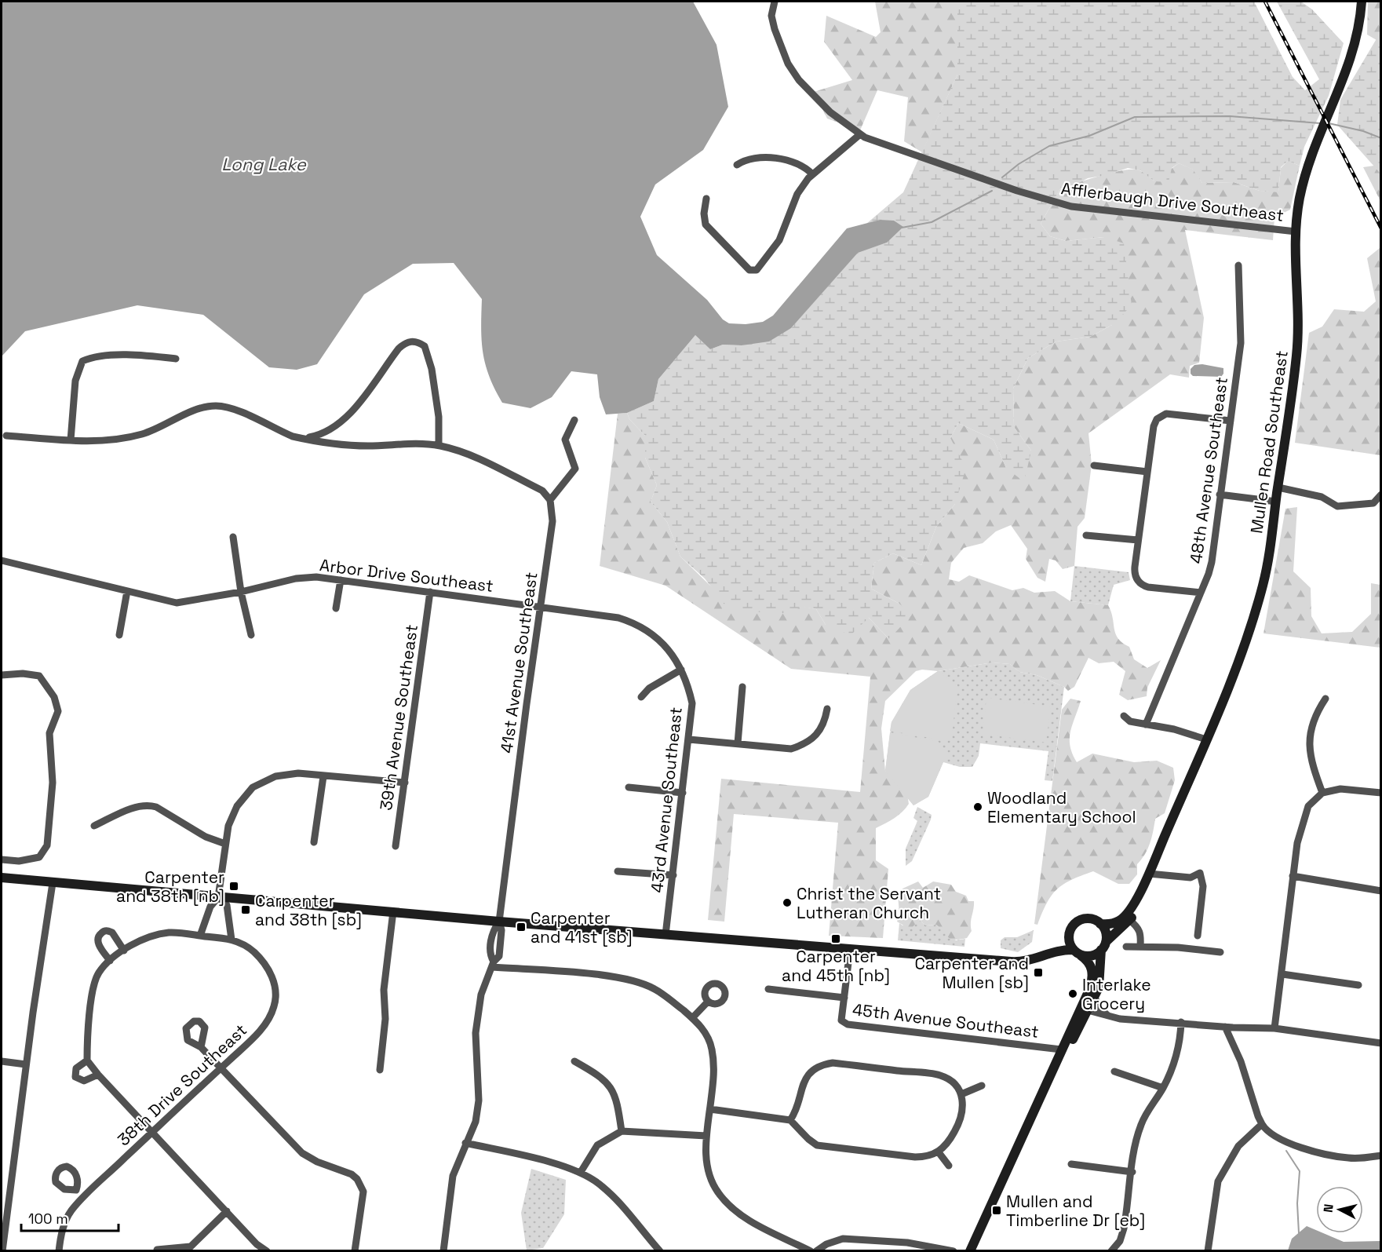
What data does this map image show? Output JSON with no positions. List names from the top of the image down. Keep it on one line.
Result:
{"streets":{"street":["Afflerbaugh Drive Southeast","Mullen Road Southeast","48th Avenue Southeast","Arbor Drive Southeast","41st Avenue Southeast","39th Avenue Southeast","43rd Avenue Southeast","45th Avenue Southeast","38th Drive Southeast"]},"crossings":[["Afflerbaugh Drive Southeast","Mullen Road Southeast"],["Arbor Drive Southeast","41st Avenue Southeast"],["Arbor Drive Southeast","39th Avenue Southeast"],["Arbor Drive Southeast","43rd Avenue Southeast"]],"water":["Long Lake"],"places":{"other":["Woodland Elementary School","Christ the Servant Lutheran Church","Interlake Grocery"],"transit":["Carpenter and 38th [nb]","Carpenter and 38th [sb]","Carpenter and 41st [sb]","Carpenter and 45th [nb]","Carpenter and Mullen [sb]","Mullen and Timberline Dr [eb]"]},"scale_bar":"100 m","north":"left"}
